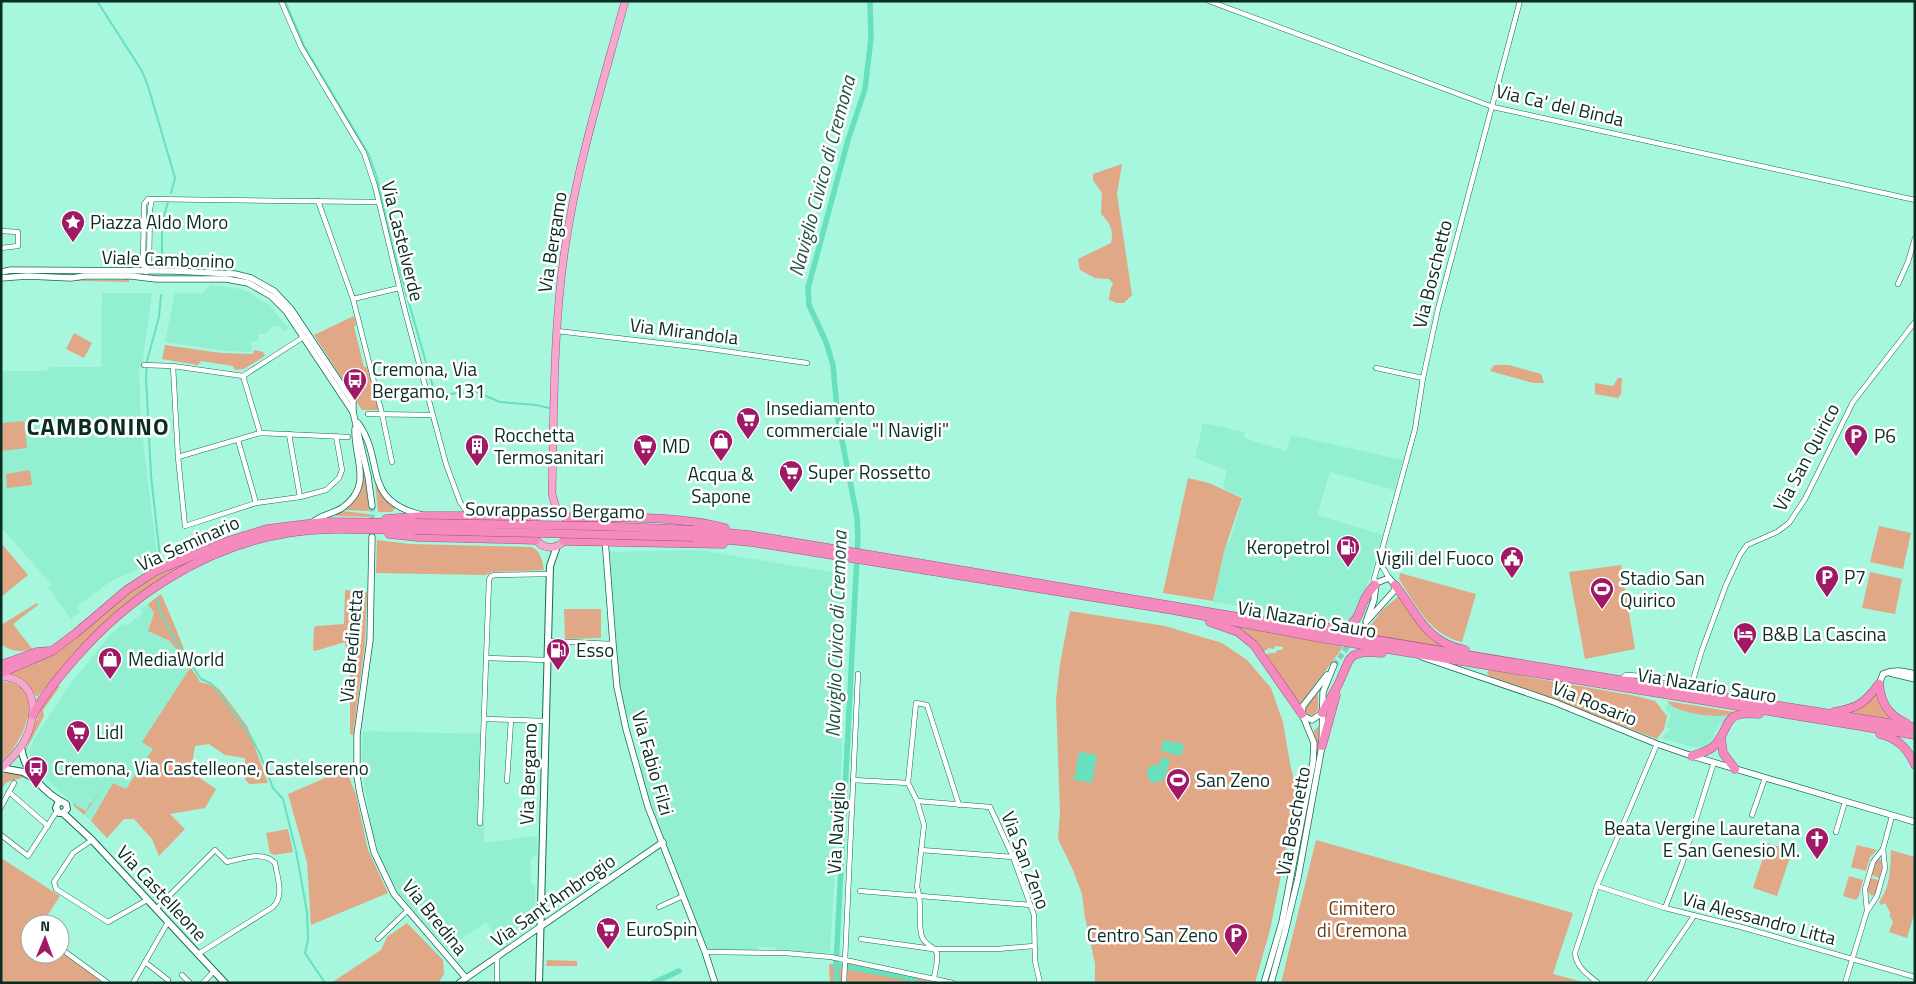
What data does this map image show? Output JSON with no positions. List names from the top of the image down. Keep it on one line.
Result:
{"streets":{"highway":["Sovrappasso Bergamo","Via Seminario","Via Nazario Sauro"],"main road":["Via Bergamo","Via Castelleone"],"street":["Via Ca' del Binda","Via Castelverde","Viale Cambonino","Via Boschetto","Via Mirandola","Via San Quirico","Via Bredinetta","Via Rosario","Via Fabio Filzi","Via Naviglio","Via San Zeno","Via Sant'Ambrogio","Via Bredina","Via Alessandro Litta"]},"crossings":[["Via Ca' del Binda","Via Boschetto"],["Via Bergamo","Via Mirandola"],["Via Bergamo","Via Sant'Ambrogio"],["Sovrappasso Bergamo","Via Seminario"],["Sovrappasso Bergamo","Via Nazario Sauro"],["Via Seminario","Via Castelleone"],["Via Nazario Sauro","Via Rosario"],["Via Bredinetta","Via Bredina"],["Via Fabio Filzi","Via Sant'Ambrogio"],["Via Sant'Ambrogio","Via Bredina"]],"districts":["CAMBONINO"],"water":["Naviglio Civico di Cremona"],"parks":["Cimitero di Cremona"],"places":{"place":["Piazza Aldo Moro"],"bus stop":["Cremona, Via Bergamo, 131","Cremona, Via Castelleone, Castelsereno"],"supermarket":["Insediamento commerciale \"I Navigli\"","MD","Super Rossetto","Lidl","EuroSpin"],"parking":["P6","P7","Centro San Zeno"],"shop":["Acqua & Sapone","MediaWorld"],"building":["Rocchetta Termosanitari"],"fuel station":["Keropetrol","Esso"],"public building":["Vigili del Fuoco"],"sports":["Stadio San Quirico","San Zeno"],"hotel":["B&B La Cascina"],"church":["Beata Vergine Lauretana E San Genesio M."]},"north":"top"}
